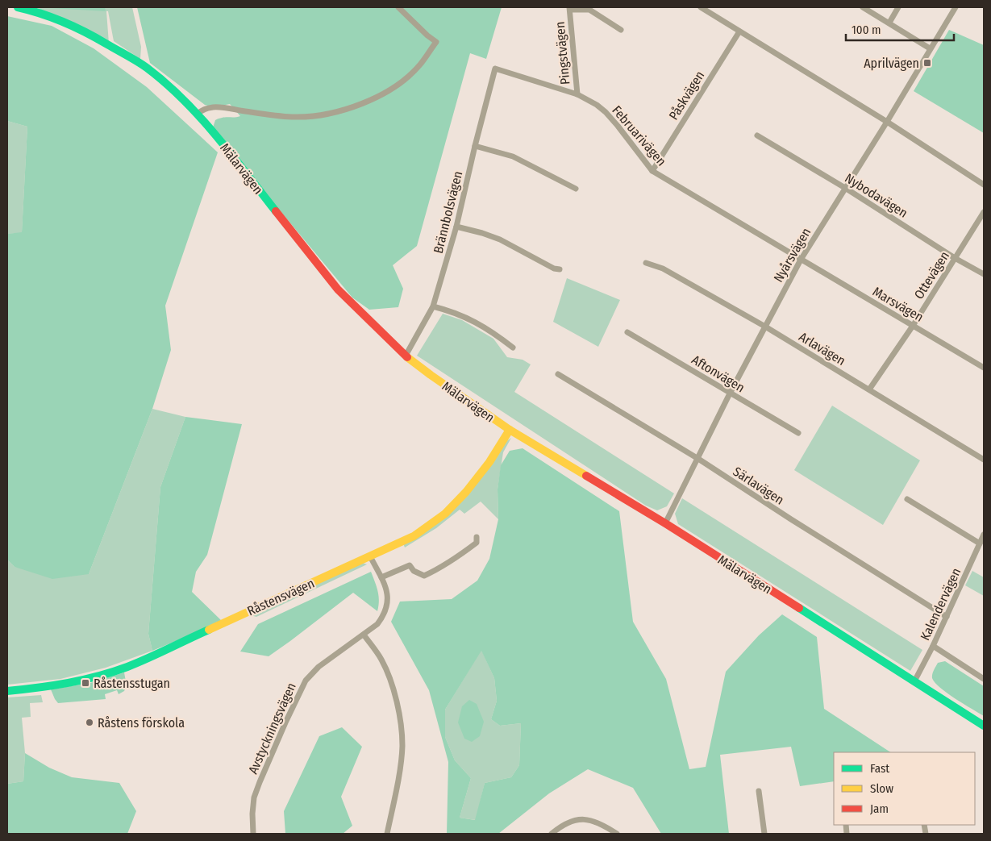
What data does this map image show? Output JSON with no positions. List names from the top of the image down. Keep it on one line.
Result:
{"streets":{"street":["Pingstvägen","Påskvägen","Februarivägen","Mälarvägen","Nybodavägen","Brännbolsvägen","Nyårsvägen","Ottevägen","Marsvägen","Arlavägen","Aftonvägen","Särlavägen","Råstensvägen","Kalendervägen","Avstyckningsvägen"]},"crossings":[["Pingstvägen","Februarivägen"],["Påskvägen","Februarivägen"],["Februarivägen","Brännbolsvägen"],["Februarivägen","Nyårsvägen"],["Februarivägen","Marsvägen"],["Mälarvägen","Brännbolsvägen"],["Mälarvägen","Nyårsvägen"],["Mälarvägen","Råstensvägen"],["Mälarvägen","Kalendervägen"],["Nybodavägen","Nyårsvägen"],["Nybodavägen","Ottevägen"],["Nyårsvägen","Marsvägen"],["Nyårsvägen","Arlavägen"],["Nyårsvägen","Aftonvägen"],["Nyårsvägen","Särlavägen"],["Ottevägen","Marsvägen"],["Ottevägen","Arlavägen"],["Särlavägen","Kalendervägen"],["Råstensvägen","Avstyckningsvägen"]],"places":{"transit":["Aprilvägen","Råstensstugan"],"other":["Råstens förskola"]},"legend":["Fast","Slow","Jam"],"scale_bar":"100 m"}
